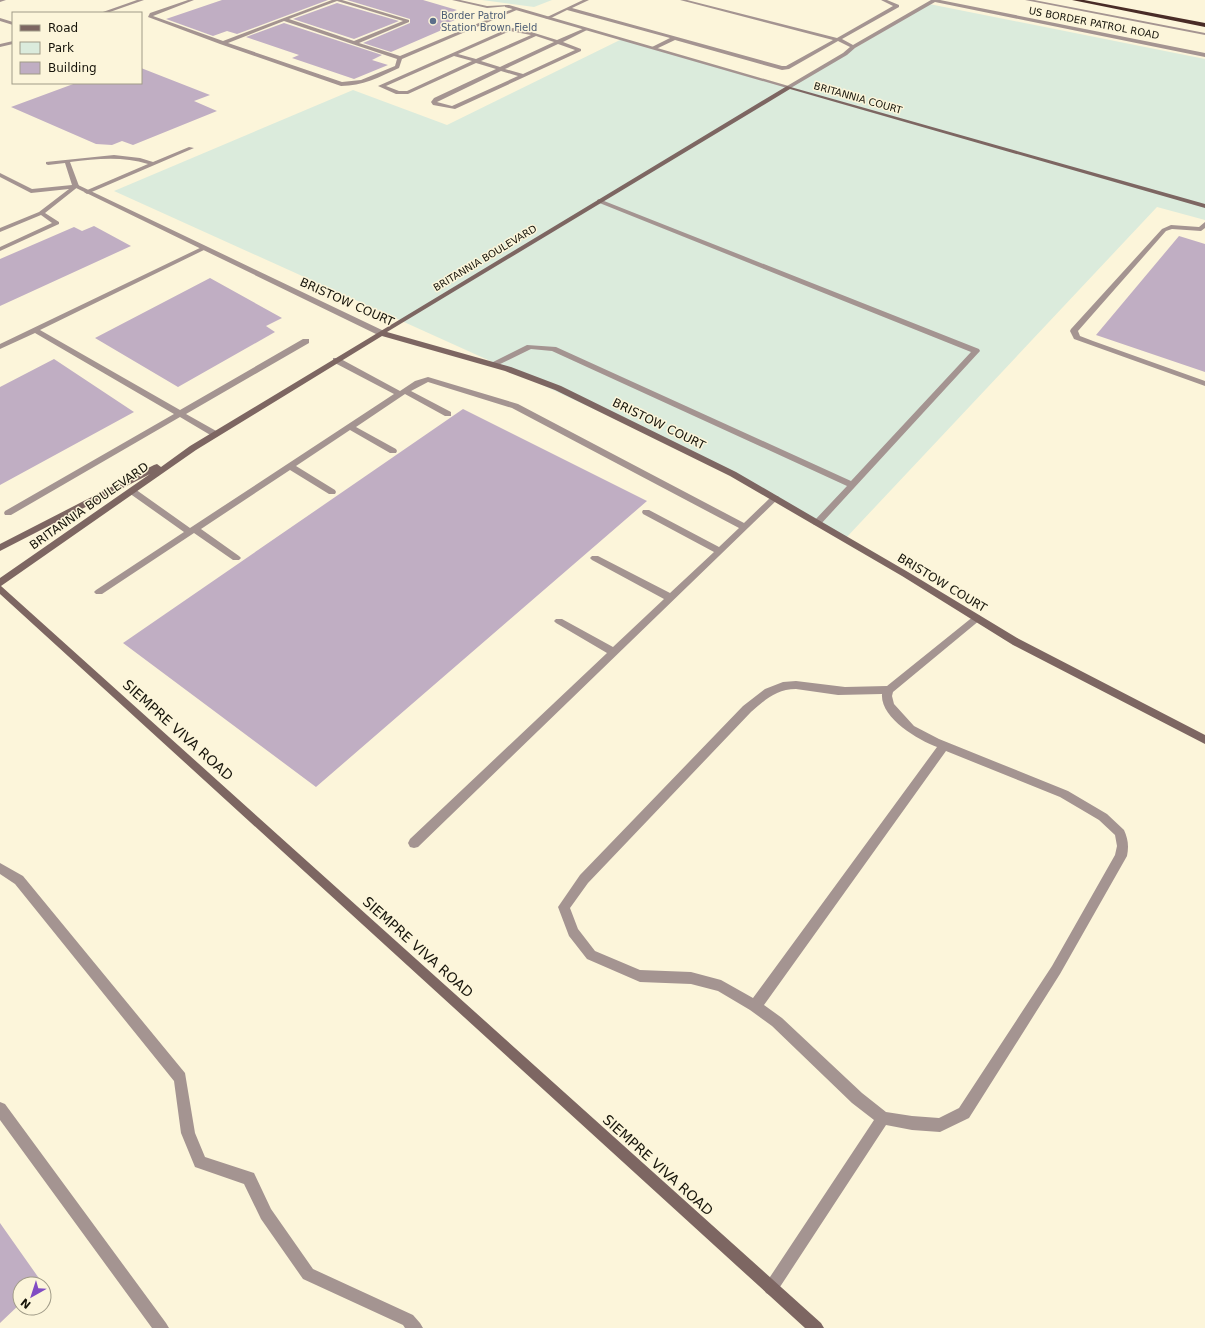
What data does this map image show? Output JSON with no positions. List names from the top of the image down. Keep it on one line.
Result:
{"streets":{"street":["US BORDER PATROL ROAD","BRITANNIA COURT","BRITANNIA BOULEVARD","BRISTOW COURT","SIEMPRE VIVA ROAD"]},"crossings":[["BRITANNIA COURT","BRITANNIA BOULEVARD"],["BRITANNIA BOULEVARD","BRISTOW COURT"]],"places":["Border Patrol Station Brown Field"],"legend":["Road","Park","Building"],"north":"bottom left"}
